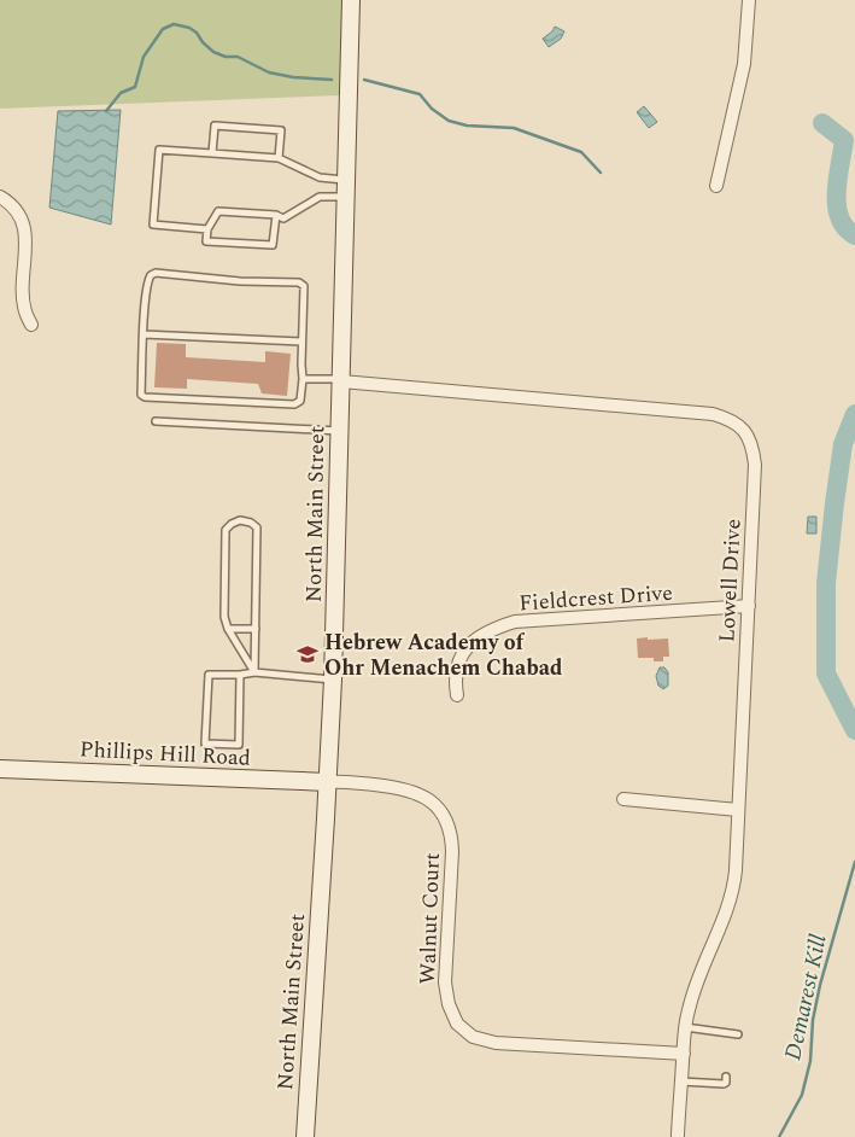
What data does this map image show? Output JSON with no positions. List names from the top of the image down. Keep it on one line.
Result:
{"streets":{"street":["North Main Street","Lowell Drive","Fieldcrest Drive","Phillips Hill Road","Walnut Court"]},"crossings":[["North Main Street","Lowell Drive"],["North Main Street","Phillips Hill Road"],["North Main Street","Walnut Court"],["Lowell Drive","Fieldcrest Drive"],["Lowell Drive","Walnut Court"],["Phillips Hill Road","Walnut Court"]],"water":["Demarest Kill"],"places":{"school or university":["Hebrew Academy of Ohr Menachem Chabad"]}}
